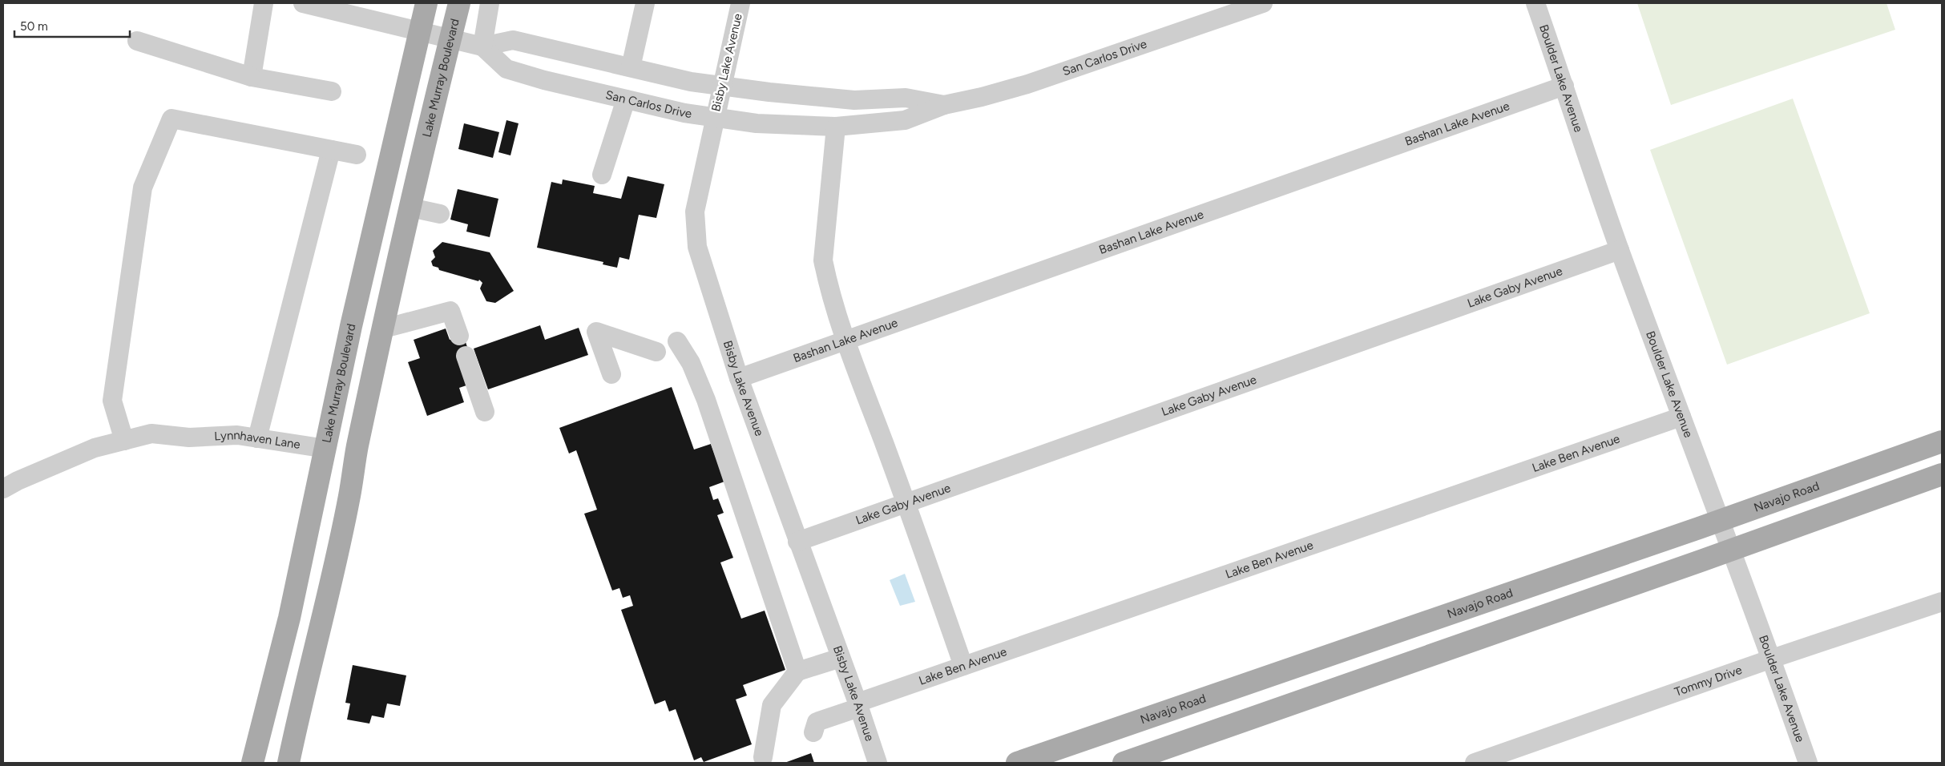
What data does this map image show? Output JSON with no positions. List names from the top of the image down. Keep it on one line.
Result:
{"streets":{"main road":["Lake Murray Boulevard","Navajo Road"],"street":["San Carlos Drive","Bisby Lake Avenue","Boulder Lake Avenue","Bashan Lake Avenue","Lake Gaby Avenue","Lynnhaven Lane","Lake Ben Avenue","Tommy Drive"]},"crossings":[["San Carlos Drive","Bisby Lake Avenue"],["San Carlos Drive","Lake Murray Boulevard"],["Bisby Lake Avenue","Bashan Lake Avenue"],["Bisby Lake Avenue","Lake Gaby Avenue"],["Bisby Lake Avenue","Lake Ben Avenue"],["Lake Murray Boulevard","Lynnhaven Lane"],["Boulder Lake Avenue","Bashan Lake Avenue"],["Boulder Lake Avenue","Lake Gaby Avenue"],["Boulder Lake Avenue","Lake Ben Avenue"],["Boulder Lake Avenue","Navajo Road"],["Boulder Lake Avenue","Tommy Drive"]],"scale_bar":"50 m"}
